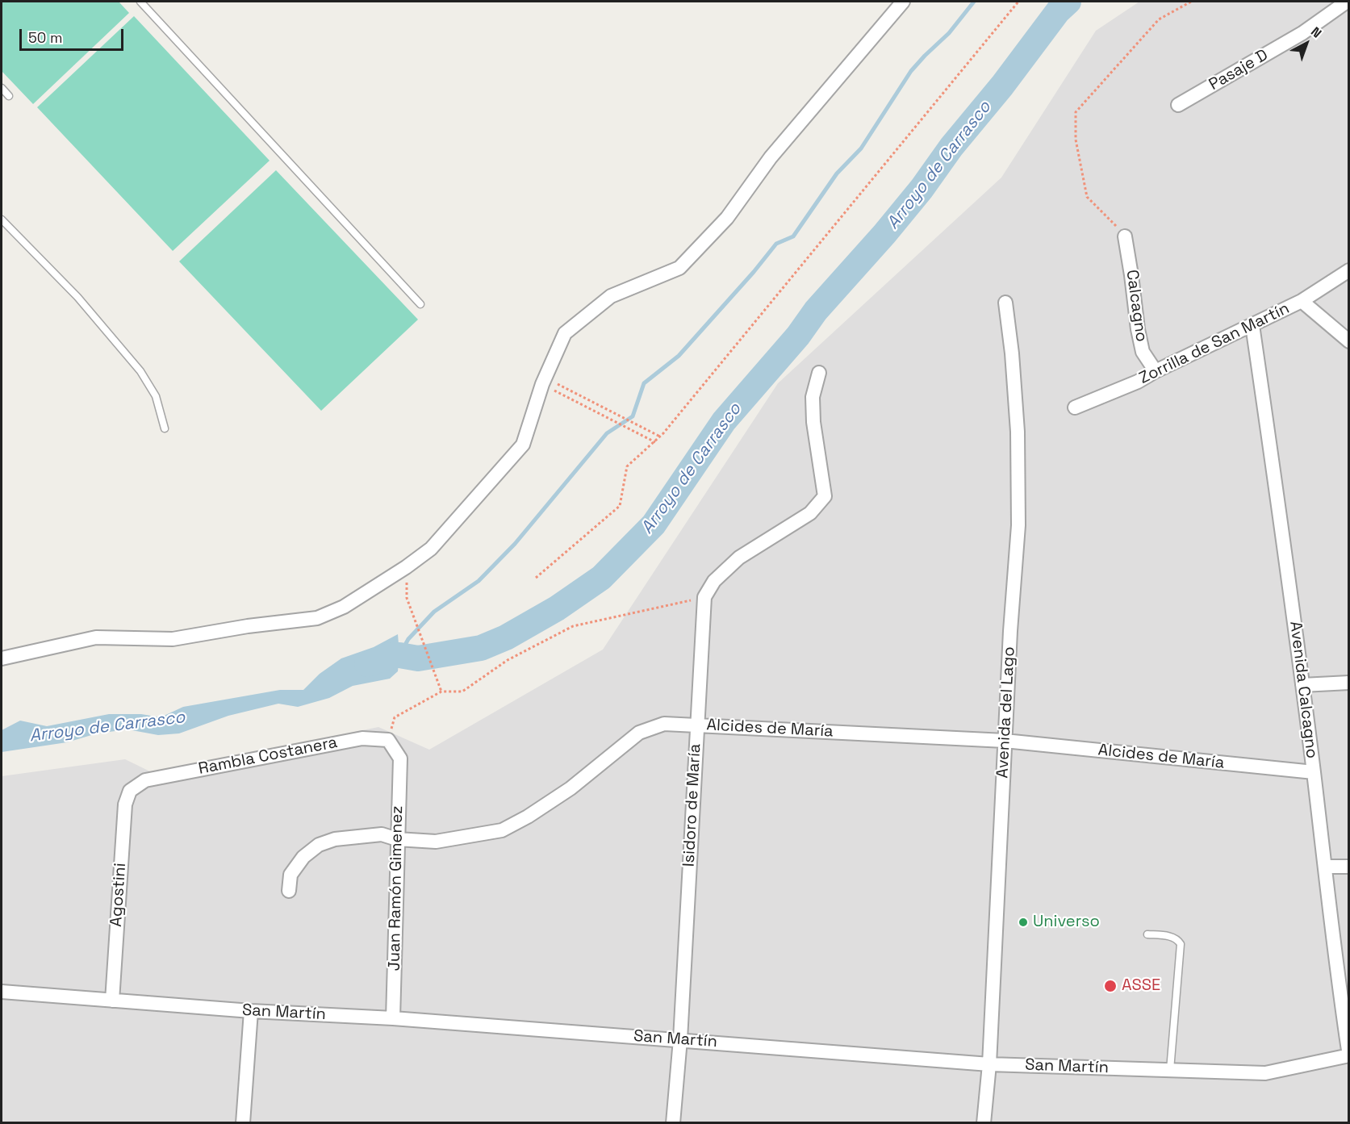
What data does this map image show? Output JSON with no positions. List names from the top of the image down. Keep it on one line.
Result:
{"streets":{"street":["Pasaje D","Calcagno","Zorrilla de San Martín","Avenida Calcagno","Avenida del Lago","Alcides de María","Rambla Costanera","Isidoro de María","Juan Ramón Gimenez","Agostini","San Martín"]},"crossings":[["Calcagno","Zorrilla de San Martín"],["Zorrilla de San Martín","Avenida Calcagno"],["Avenida Calcagno","Alcides de María"],["Avenida Calcagno","San Martín"],["Avenida del Lago","Alcides de María"],["Avenida del Lago","San Martín"],["Alcides de María","Isidoro de María"],["Alcides de María","Juan Ramón Gimenez"],["Rambla Costanera","Juan Ramón Gimenez"],["Rambla Costanera","Agostini"],["Isidoro de María","San Martín"],["Juan Ramón Gimenez","San Martín"],["Agostini","San Martín"]],"water":["Arroyo de Carrasco"],"places":["Universo","ASSE"],"scale_bar":"50 m","north":"top right"}
